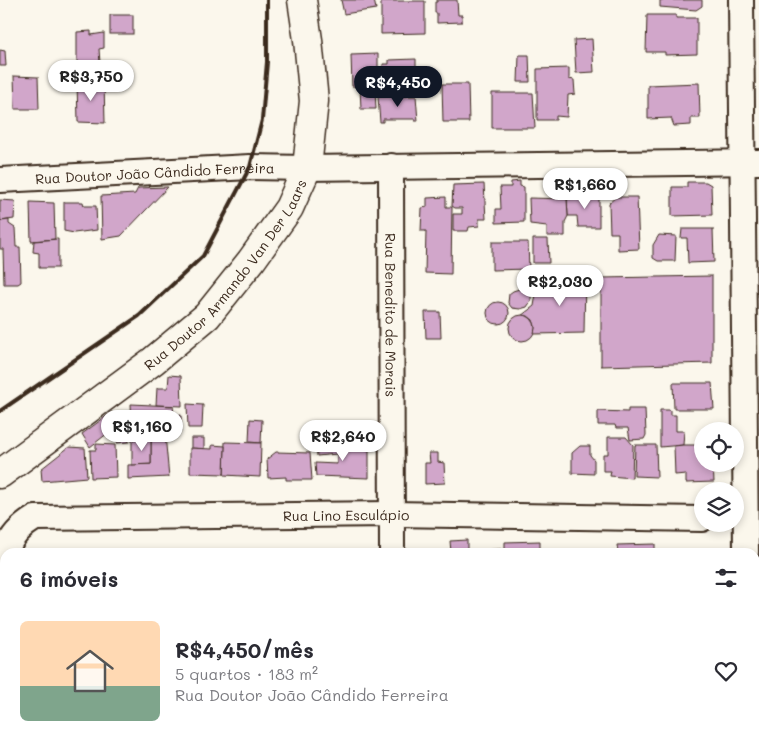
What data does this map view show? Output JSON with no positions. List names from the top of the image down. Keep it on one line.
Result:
{"streets":{"main road":["Rua Doutor Armando Van Der Laars"],"street":["Rua Doutor João Cândido Ferreira","Rua Benedito de Morais","Rua Lino Esculápio"]},"crossings":[["Rua Doutor João Cândido Ferreira","Rua Doutor Armando Van Der Laars"],["Rua Doutor João Cândido Ferreira","Rua Benedito de Morais"],["Rua Benedito de Morais","Rua Lino Esculápio"]],"page":{"price":["R$3,750","R$4,450","R$1,660","R$2,030","R$1,160","R$2,640"],"heading":"6 imóveis","list":[{"name":"R$4,450/mês","note":"5 quartos · 183 m² · Rua Doutor João Cândido Ferreira"}]}}
